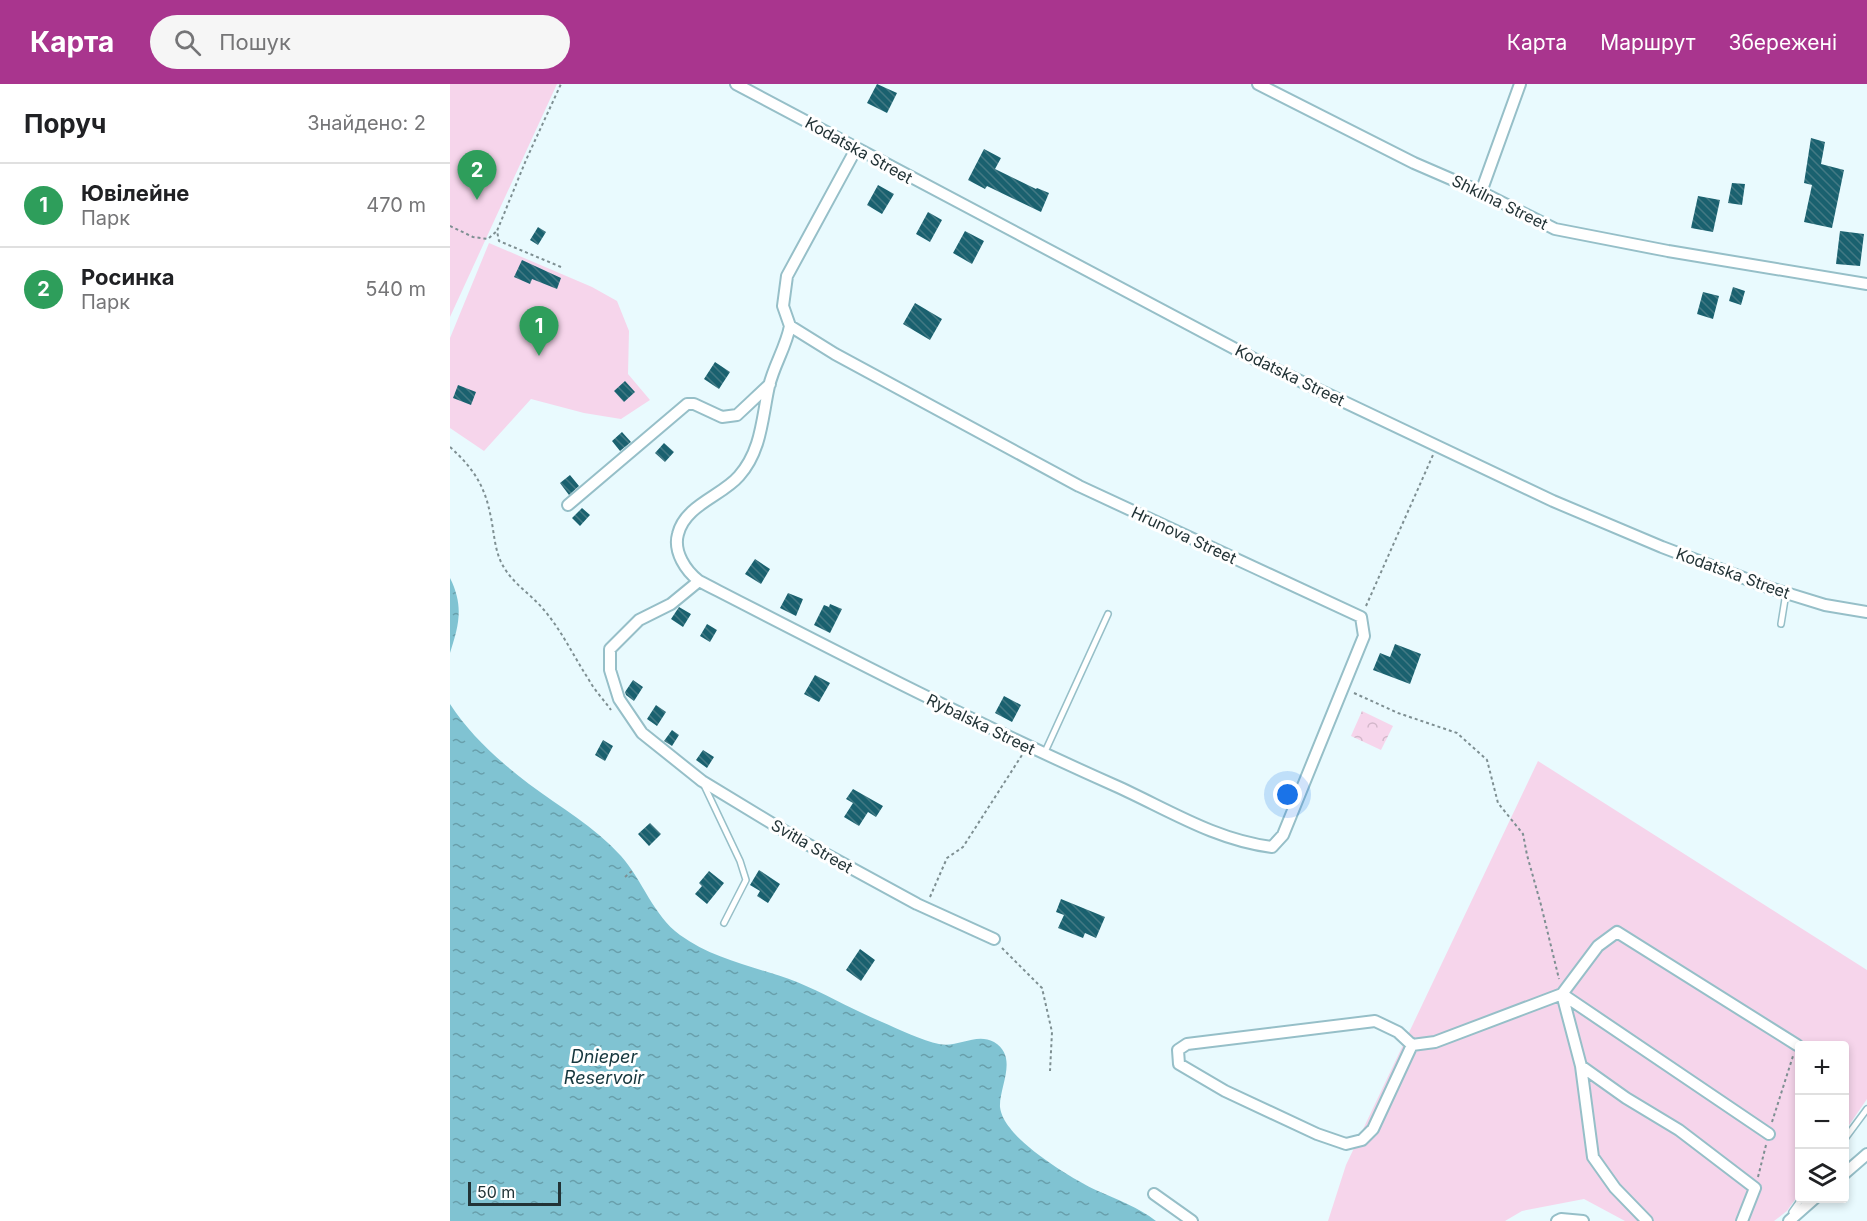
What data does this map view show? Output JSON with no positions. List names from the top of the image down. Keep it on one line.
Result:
{"streets":{"street":["Kodatska Street","Shkilna Street","Hrunova Street","Rybalska Street","Svitla Street"]},"crossings":[["Rybalska Street","Svitla Street"]],"water":["Dnieper Reservoir"],"scale_bar":"50 m","page":{"header":"Карта","search":"Пошук","nav":["Карта","Маршрут","Збережені"],"heading":["Поруч","Знайдено: 2"],"pins":["2","1"],"list":[{"mark":"1","name":"Ювілейне","note":"Парк","value":"470 m"},{"mark":"2","name":"Росинка","note":"Парк","value":"540 m"}],"map_buttons":["+","−"],"scale":"50 m"}}
